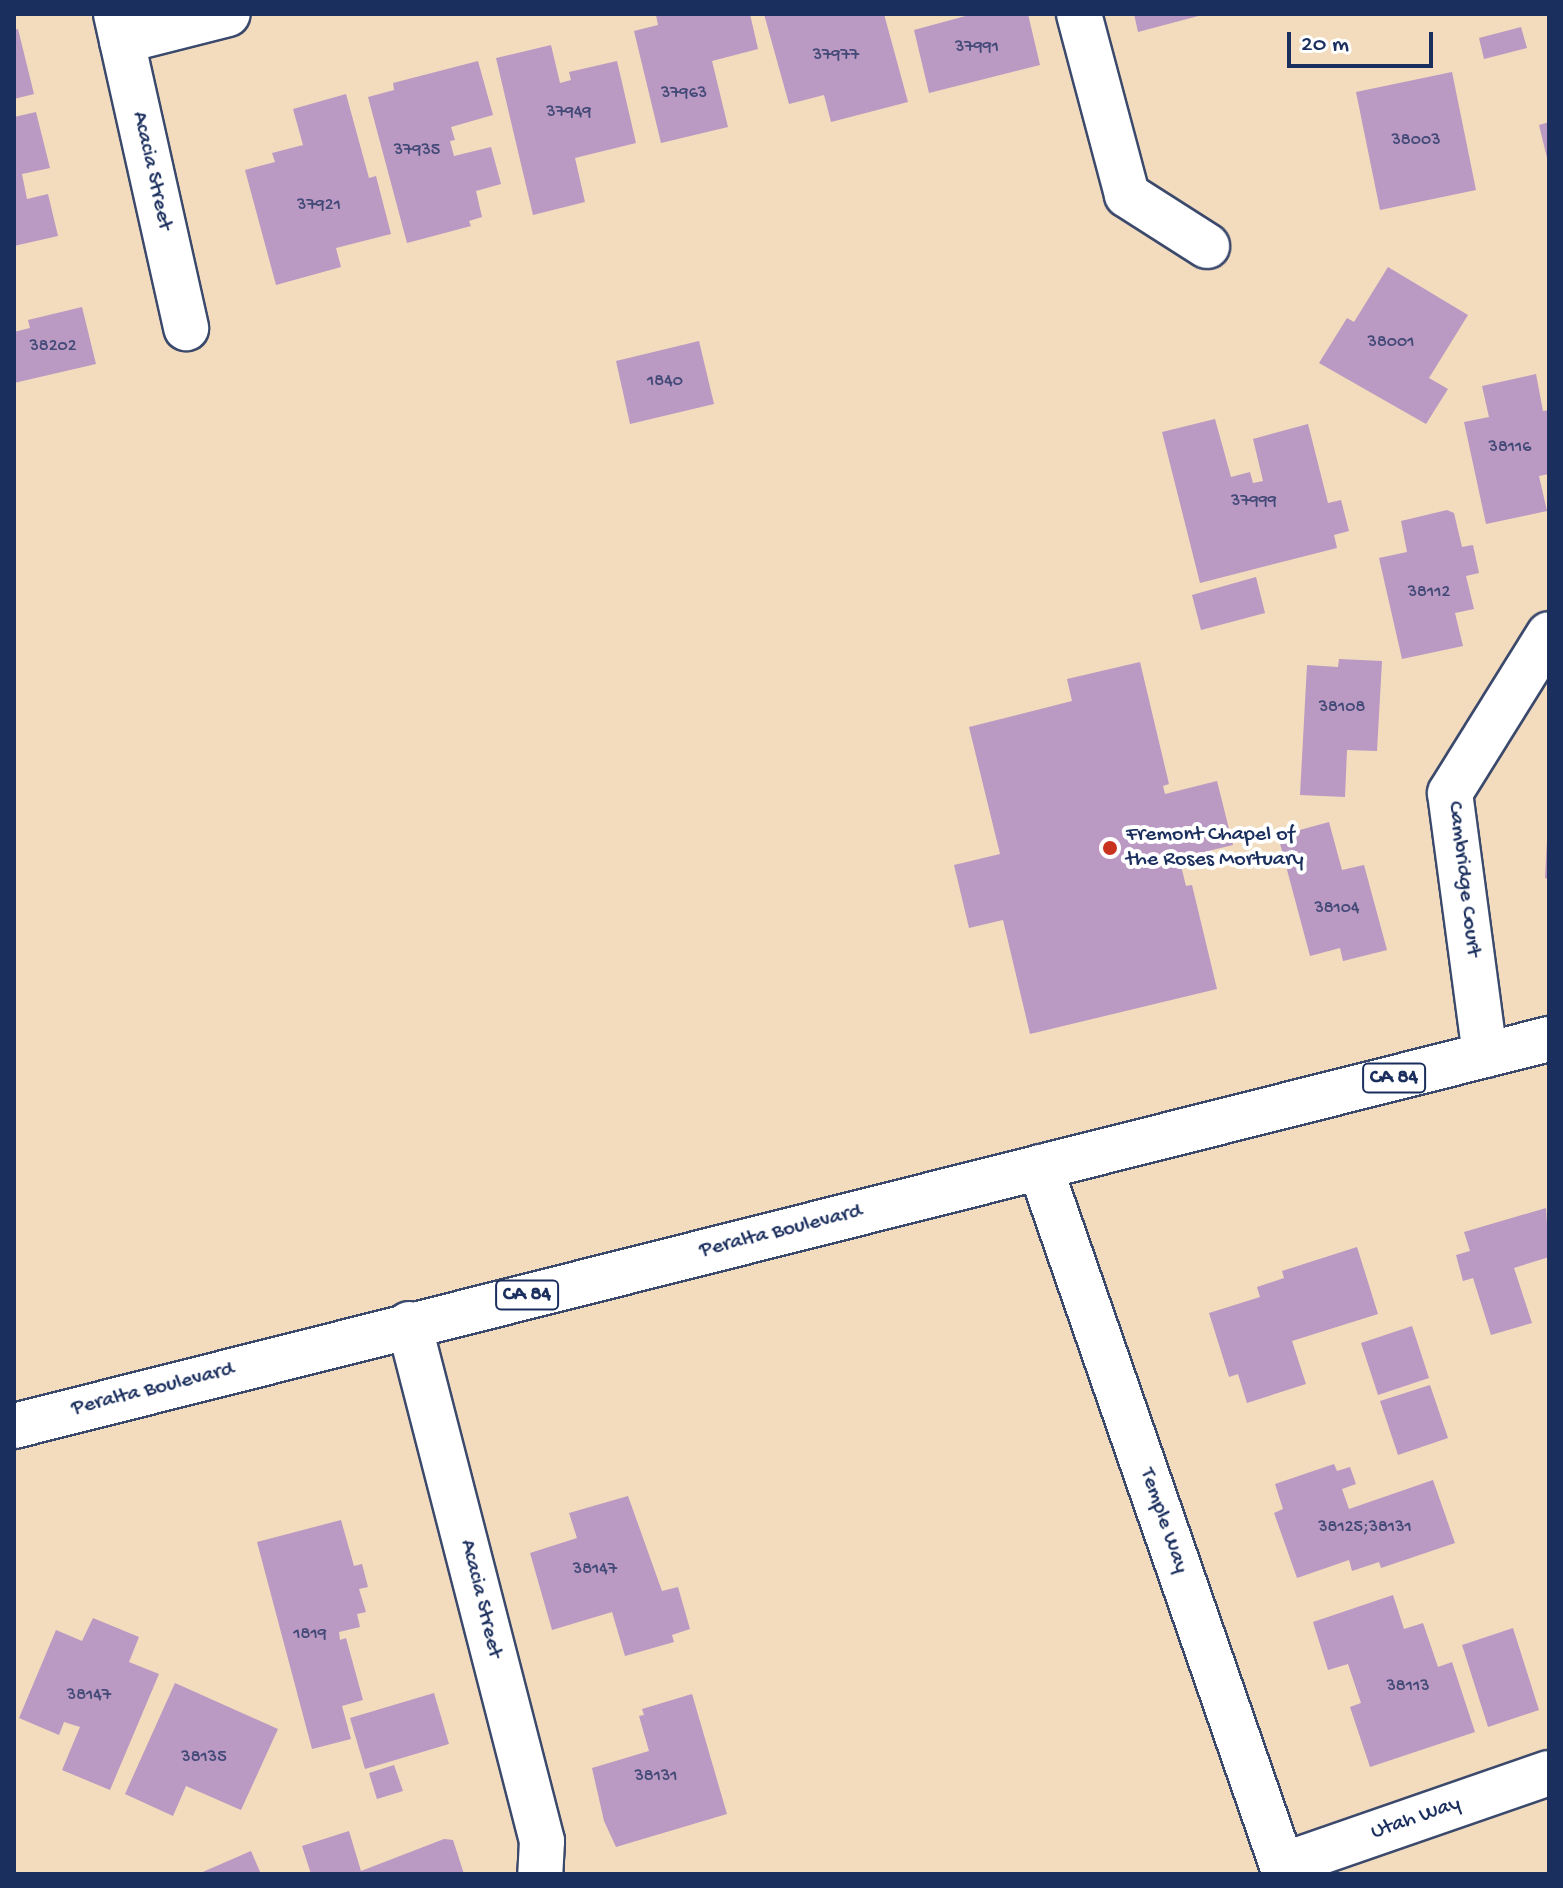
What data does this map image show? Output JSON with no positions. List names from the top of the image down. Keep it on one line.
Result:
{"streets":{"street":["Acacia Street","Cambridge Court","CA 84","Peralta Boulevard","Temple Way","Utah Way"]},"crossings":[["Acacia Street","Peralta Boulevard"],["Cambridge Court","Peralta Boulevard"],["Peralta Boulevard","Temple Way"],["Temple Way","Utah Way"]],"places":["Fremont Chapel of the Roses Mortuary"],"house_numbers":["37991","37977","37963","37949","38003","37935","37921","38001","38202","1840","38116","37999","38112","38108","38104","38125;38131","38147","1819","38113","38147","38135","38131"],"scale_bar":"20 m"}
